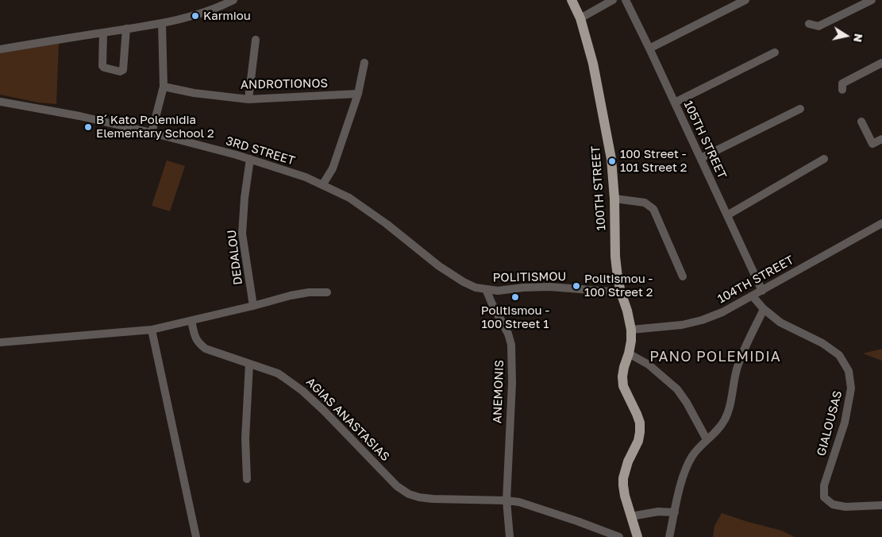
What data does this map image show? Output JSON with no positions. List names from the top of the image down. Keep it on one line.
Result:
{"streets":{"main road":["100TH STREET"],"street":["ANDROTIONOS","105TH STREET","3RD STREET","DEDALOU","POLITISMOU","104TH STREET","ANEMONIS","AGIAS ANASTASIAS","GIALOUSAS"]},"crossings":[["105TH STREET","104TH STREET"],["3RD STREET","DEDALOU"],["3RD STREET","POLITISMOU"],["3RD STREET","ANEMONIS"],["100TH STREET","POLITISMOU"],["100TH STREET","104TH STREET"],["POLITISMOU","ANEMONIS"],["104TH STREET","GIALOUSAS"],["ANEMONIS","AGIAS ANASTASIAS"]],"districts":["PANO POLEMIDIA"],"places":["Karmiou","B´ Kato Polemidia Elementary School 2","100 Street - 101 Street 2","Politismou - 100 Street 2","Politismou - 100 Street 1"],"north":"right"}
